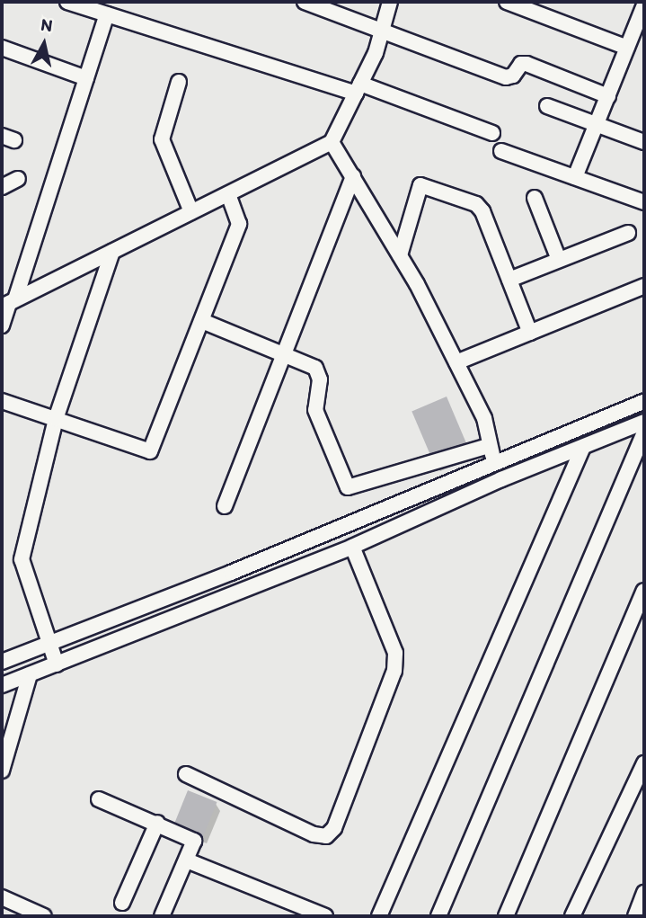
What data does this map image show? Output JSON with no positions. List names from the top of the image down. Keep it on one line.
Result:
{"north":"top"}
